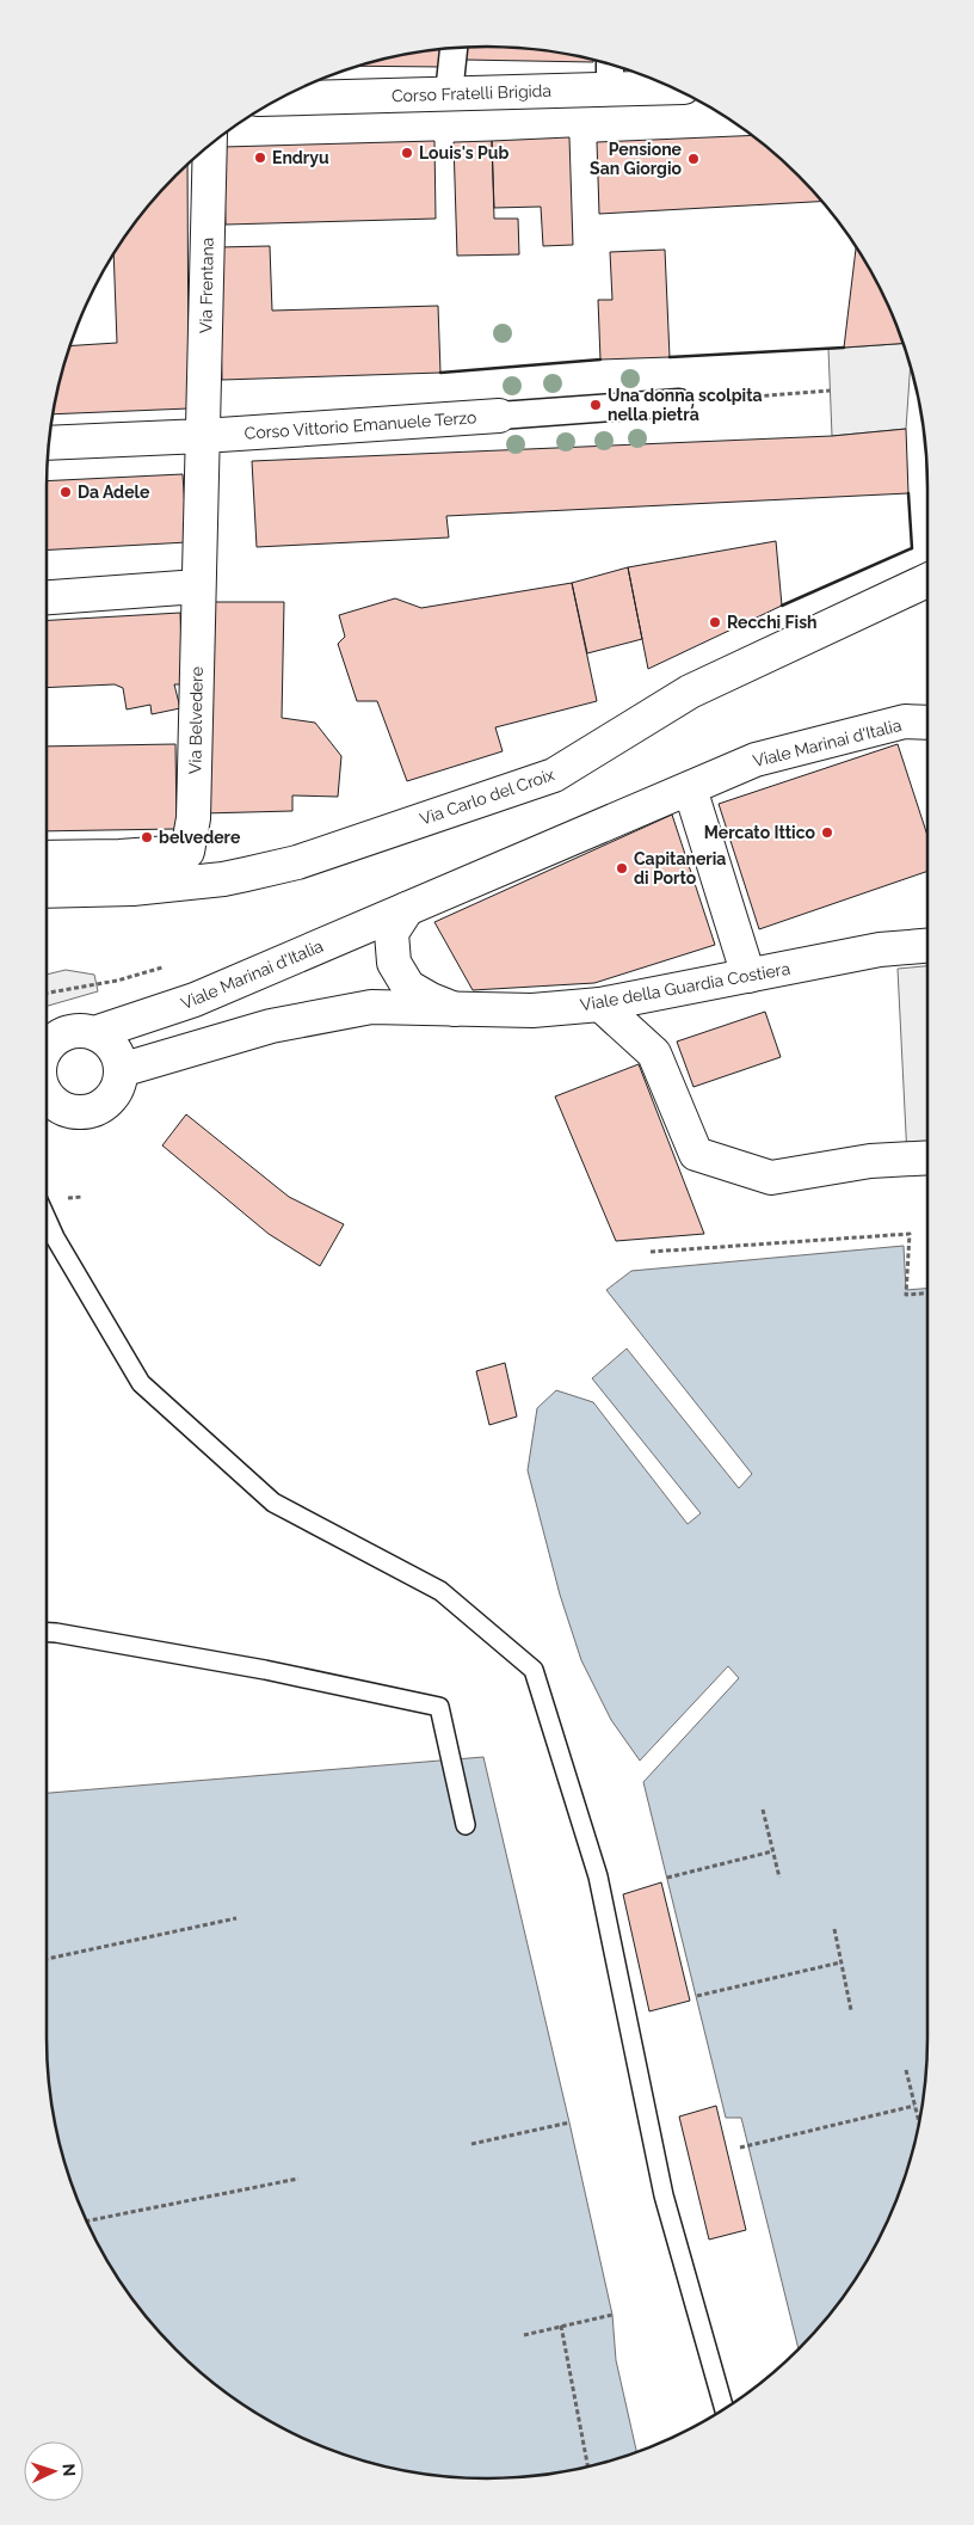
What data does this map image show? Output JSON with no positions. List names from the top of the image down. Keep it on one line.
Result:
{"streets":{"street":["Corso Fratelli Brigida","Via Frentana","Corso Vittorio Emanuele Terzo","Via Belvedere","Viale Marinai d'Italia","Via Carlo del Croix","Viale della Guardia Costiera"]},"crossings":[["Via Frentana","Corso Vittorio Emanuele Terzo"],["Via Frentana","Via Belvedere"],["Corso Vittorio Emanuele Terzo","Via Belvedere"],["Viale Marinai d'Italia","Viale della Guardia Costiera"]],"places":["Louis's Pub","Endryu","Pensione San Giorgio","Una donna scolpita nella pietra","Da Adele","Recchi Fish","Mercato Ittico","belvedere","Capitaneria di Porto"],"north":"right"}
